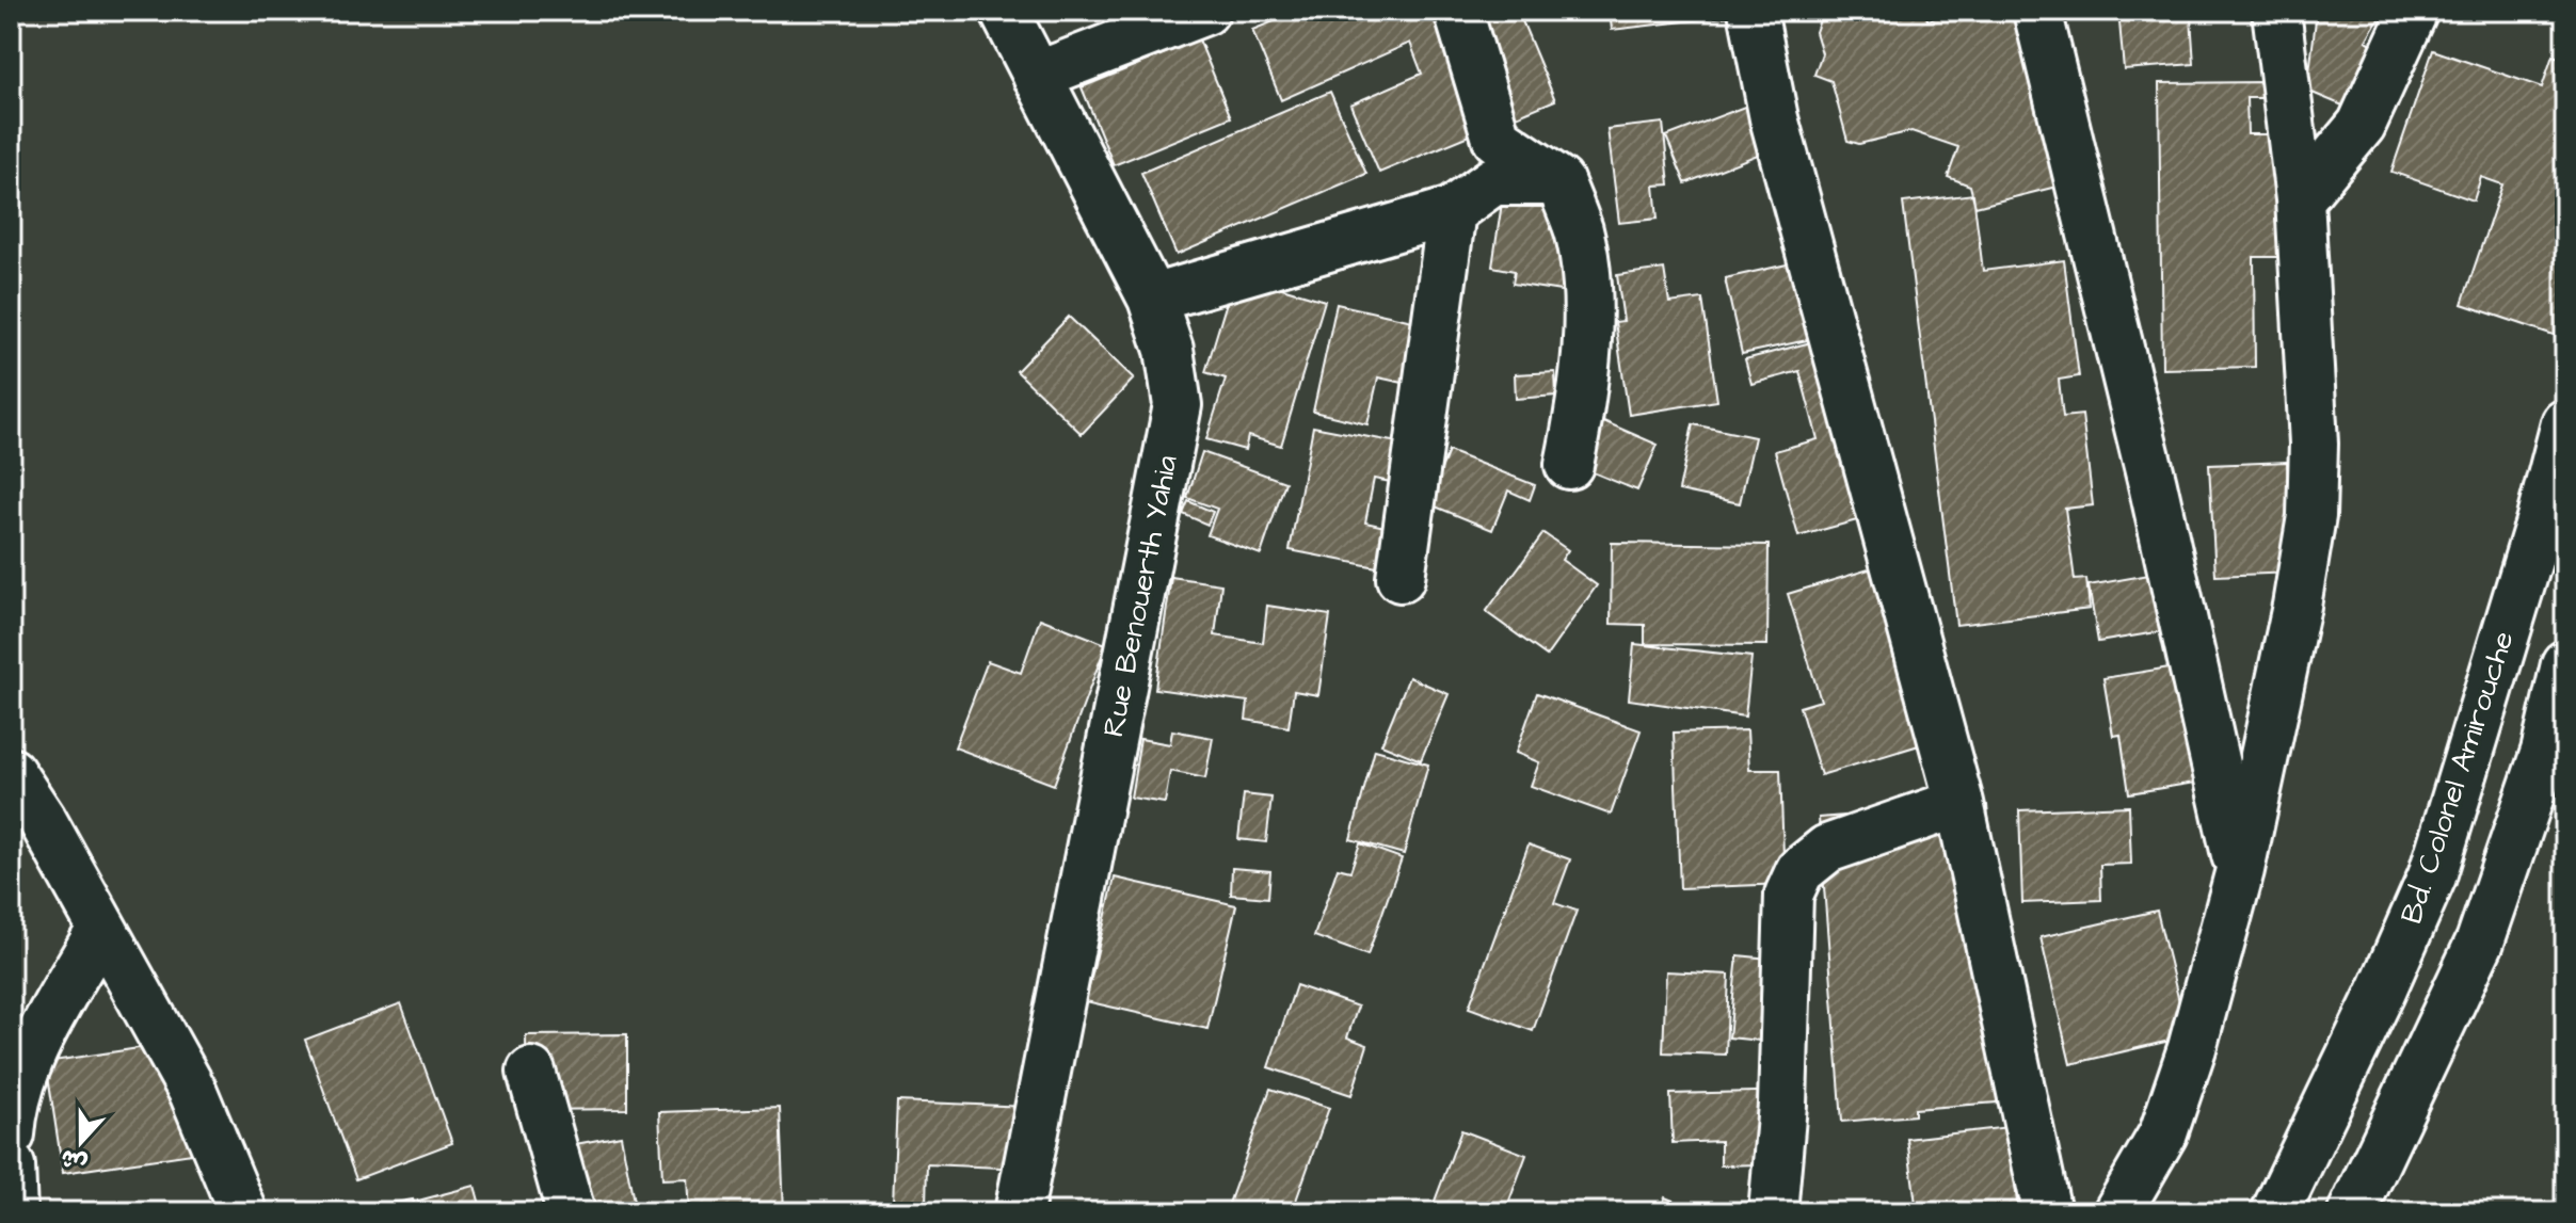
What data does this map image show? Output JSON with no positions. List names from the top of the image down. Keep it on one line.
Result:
{"streets":{"street":["Rue Benouerth Yahia","Bd. Colonel Amirouche"]},"north":"bottom"}
